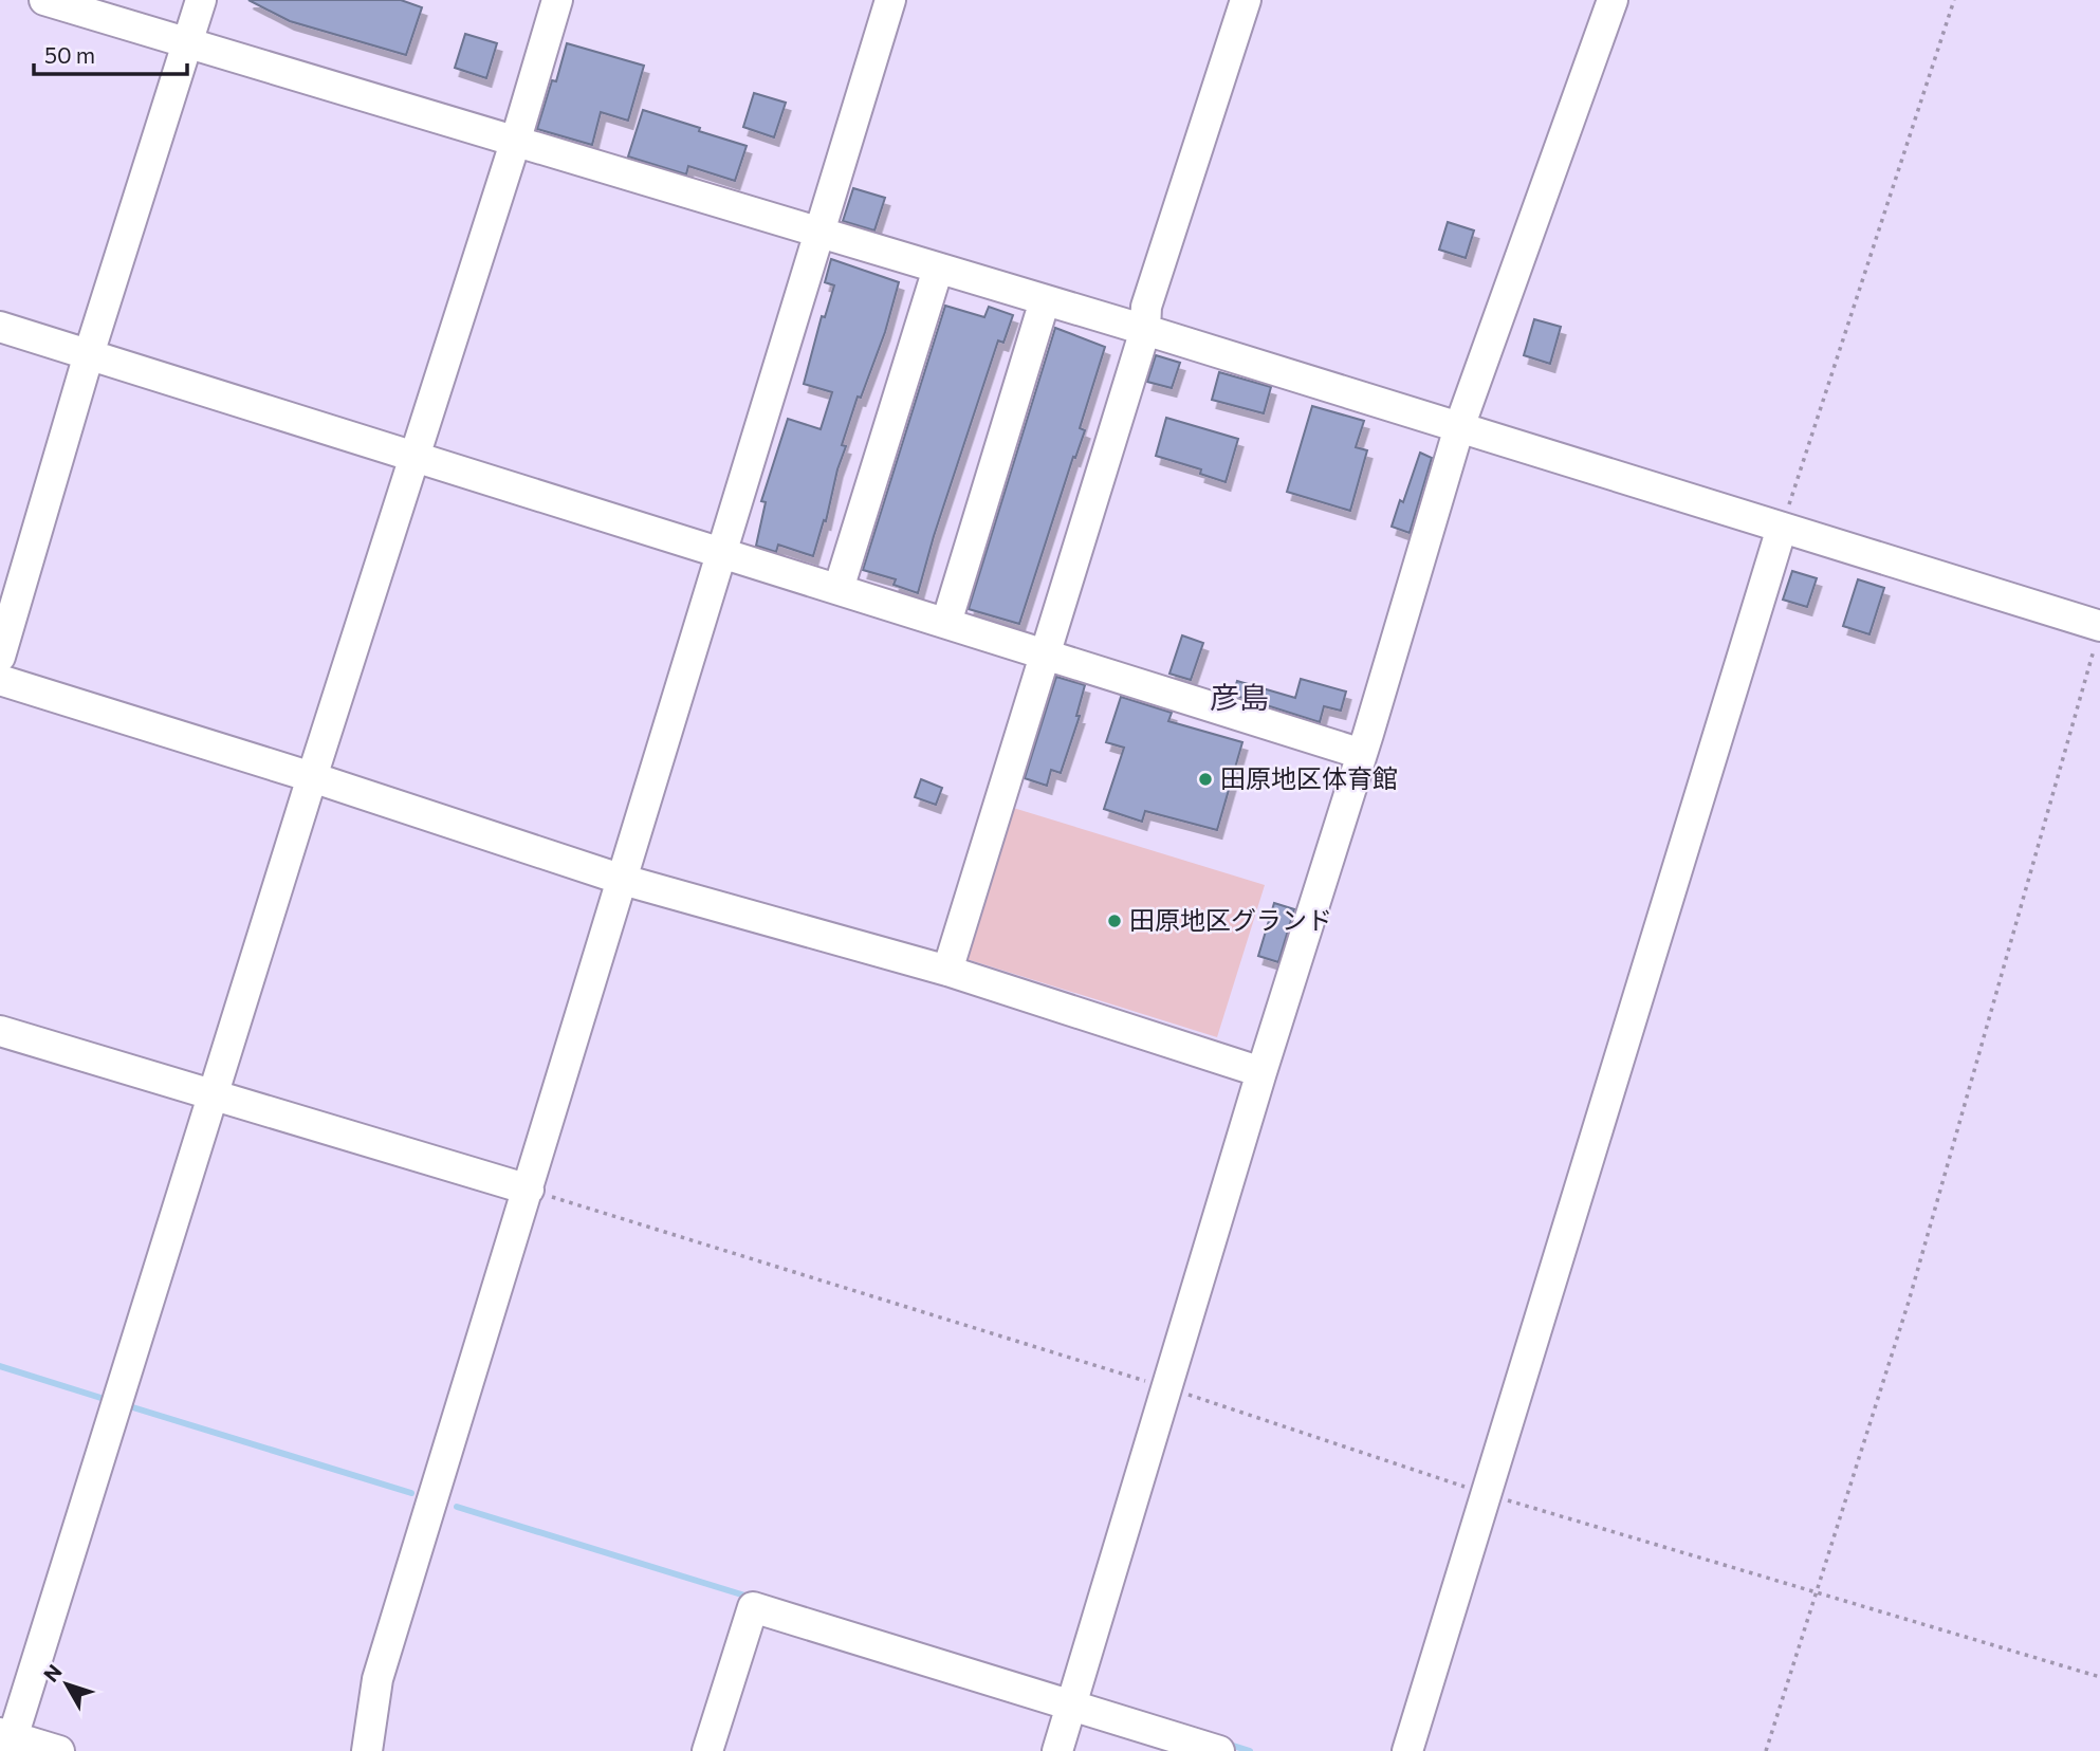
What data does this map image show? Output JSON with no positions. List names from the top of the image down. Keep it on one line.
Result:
{"districts":["彦島"],"places":["田原地区体育館","田原地区グランド"],"scale_bar":"50 m","north":"top left"}
